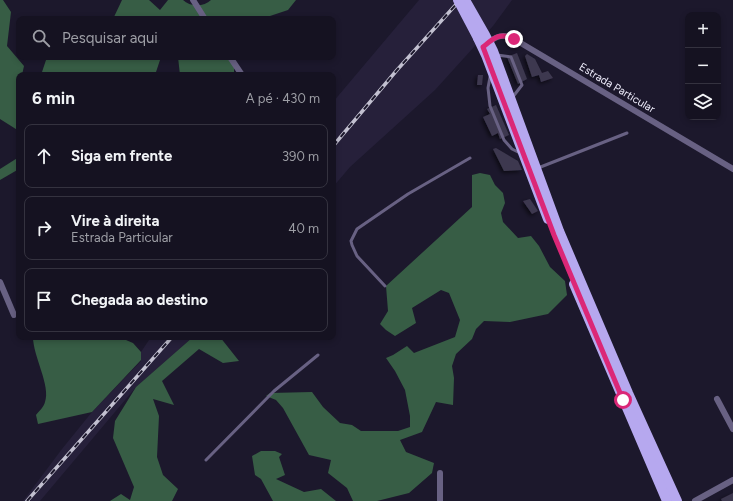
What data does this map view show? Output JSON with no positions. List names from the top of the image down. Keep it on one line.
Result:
{"streets":{"street":["Estrada Particular"]},"page":{"map_buttons":["+","−"],"search":"Pesquisar aqui","heading":["6 min","A pé · 430 m"],"list":[["Siga em frente","390 m"],["Vire à direita","Estrada Particular","40 m"],"Chegada ao destino"]}}
